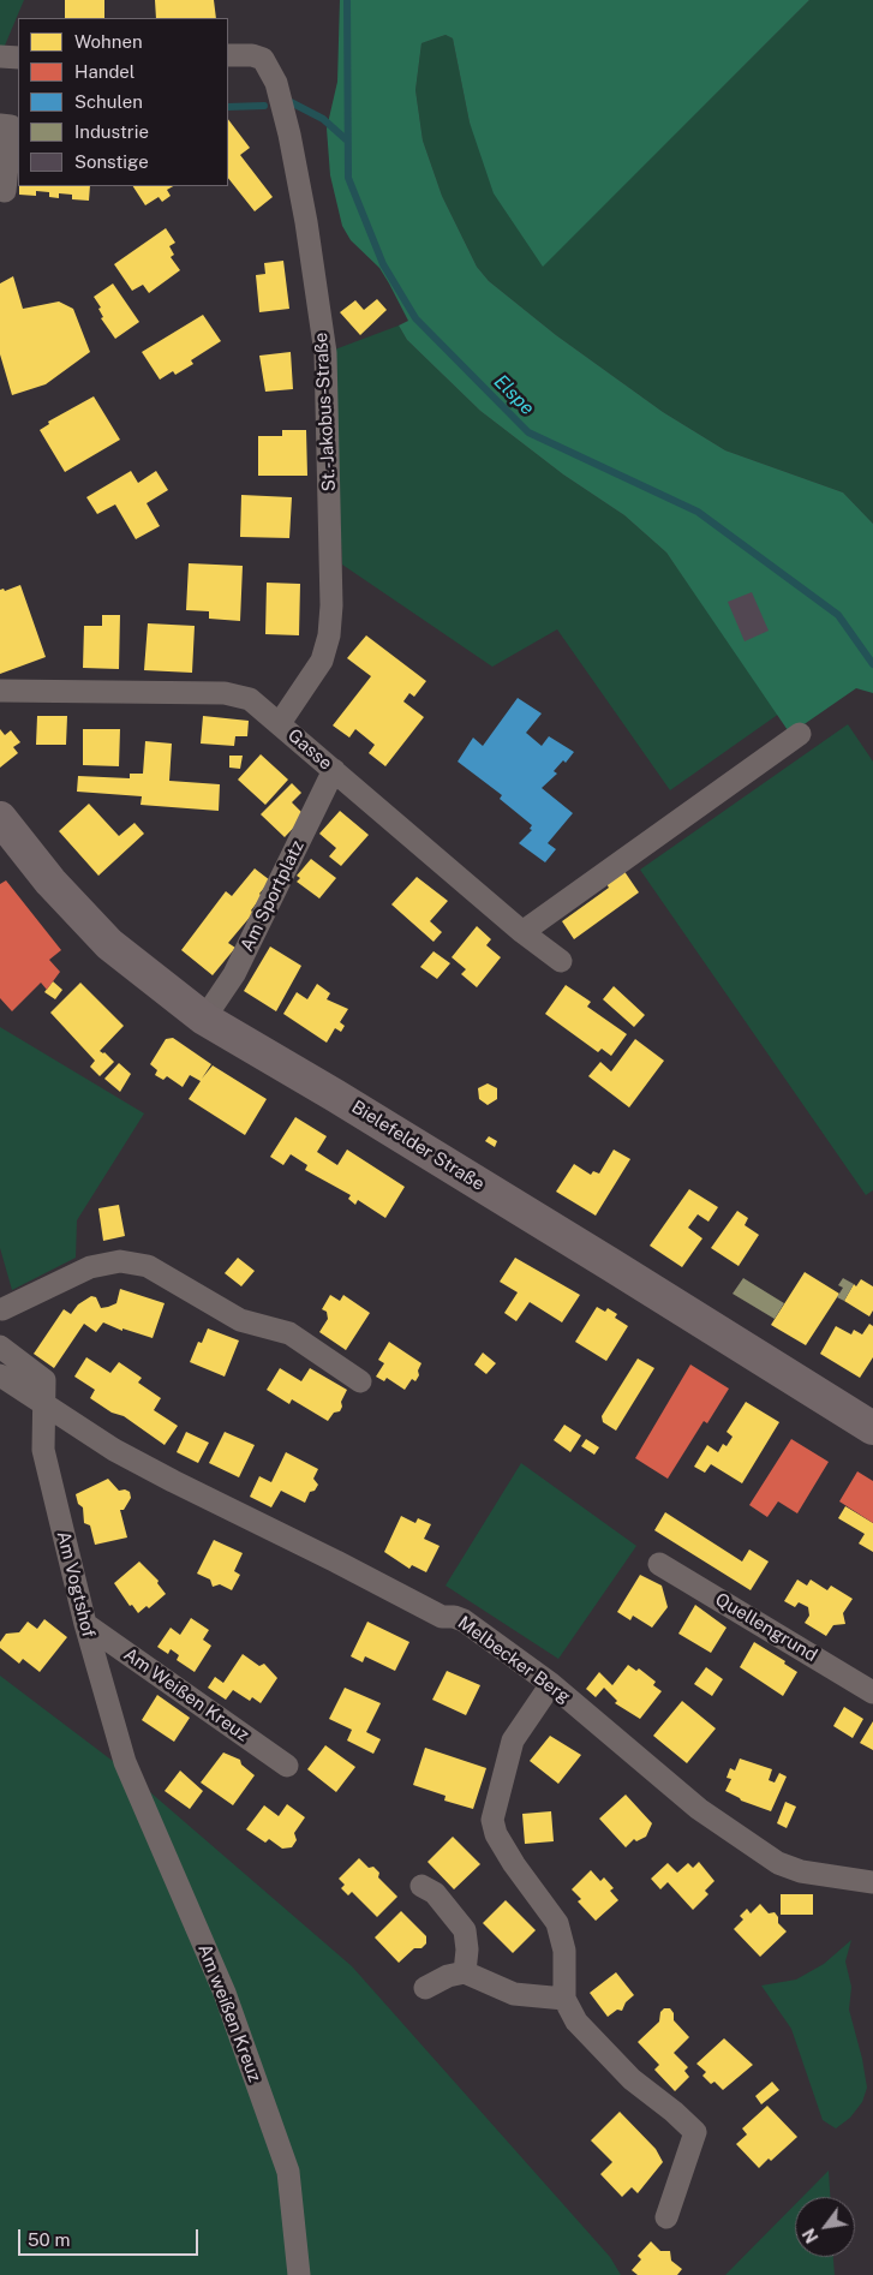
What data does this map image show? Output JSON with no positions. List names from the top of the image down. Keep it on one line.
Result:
{"streets":{"main road":["Bielefelder Straße"],"street":["St.-Jakobus-Straße","Gasse","Am Sportplatz","Am Vogtshof","Quellengrund","Melbecker Berg","Am Weißen Kreuz","Am weißen Kreuz"]},"crossings":[["St.-Jakobus-Straße","Gasse"],["Gasse","Am Sportplatz"],["Am Sportplatz","Bielefelder Straße"],["Am Vogtshof","Melbecker Berg"],["Am Vogtshof","Am Weißen Kreuz"],["Am Vogtshof","Am weißen Kreuz"]],"water":["Elspe"],"legend":["Wohnen","Handel","Schulen","Industrie","Sonstige"],"scale_bar":"50 m","north":"bottom left"}
